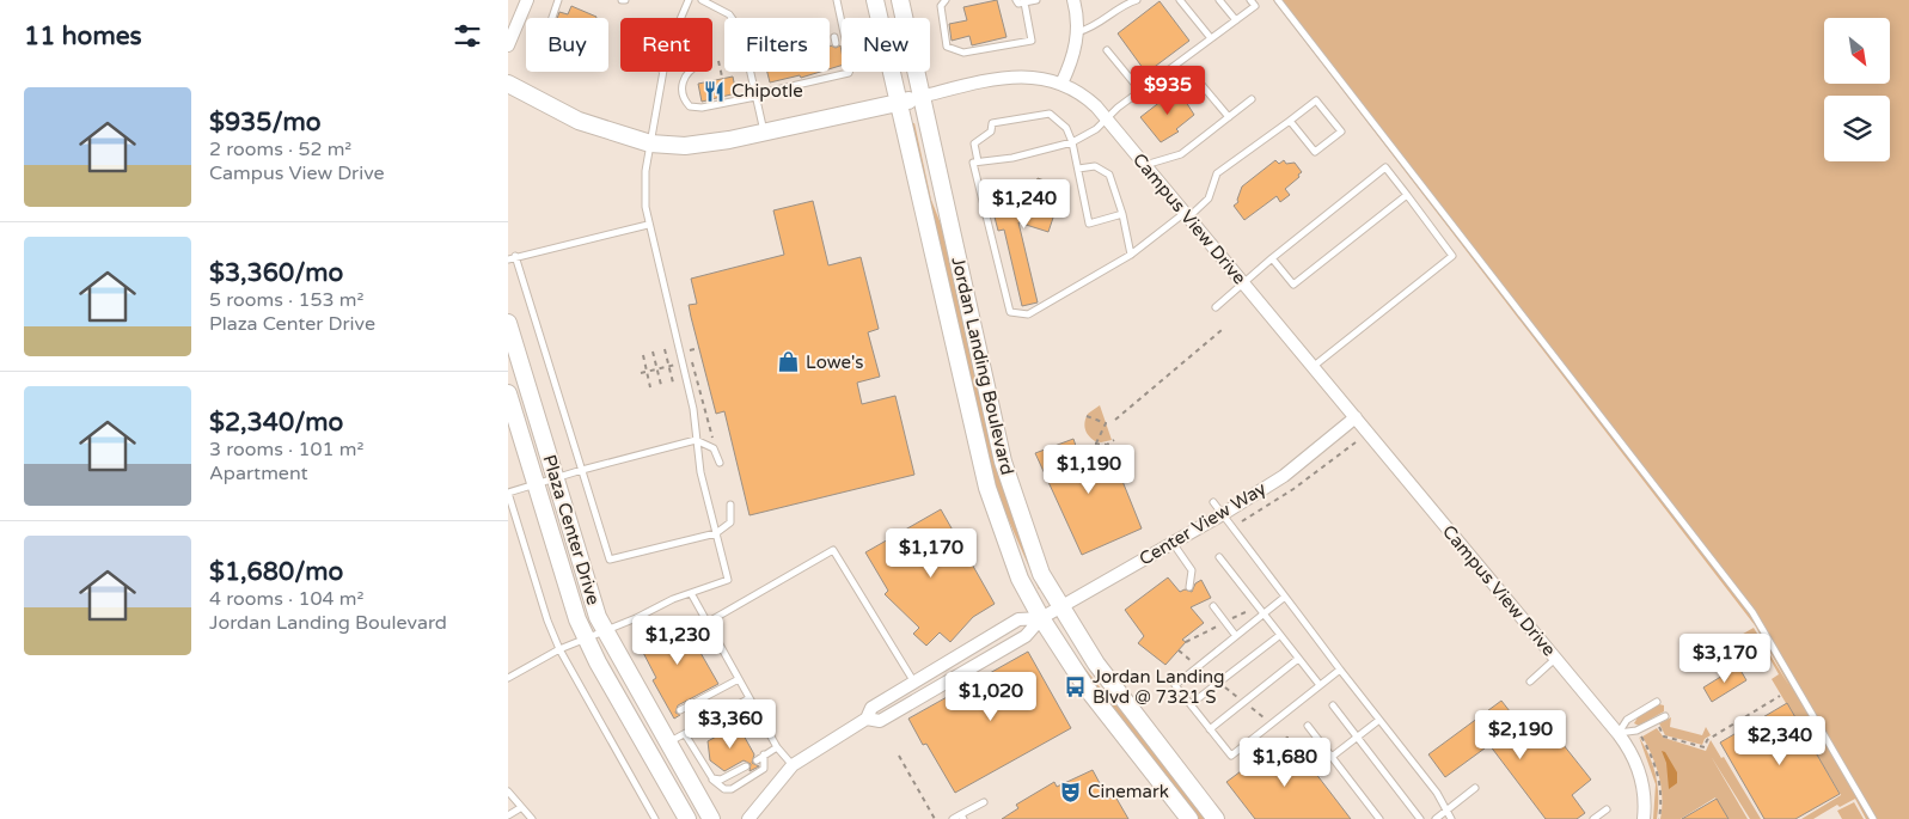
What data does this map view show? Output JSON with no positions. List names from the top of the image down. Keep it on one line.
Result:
{"streets":{"main road":["Campus View Drive","Jordan Landing Boulevard","Plaza Center Drive"],"street":["Center View Way"]},"crossings":[["Campus View Drive","Jordan Landing Boulevard"],["Campus View Drive","Center View Way"],["Jordan Landing Boulevard","Center View Way"]],"places":{"restaurant":["Chipotle"],"shop":["Lowe's"],"bus stop":["Jordan Landing Blvd @ 7321 S"],"theatre":["Cinemark"]},"north":"bottom right","page":{"heading":"11 homes","chip":["Buy","Rent","Filters","New"],"price":["$935","$1,240","$1,190","$1,170","$1,230","$3,170","$1,020","$3,360","$2,190","$2,340","$1,680"],"list":[{"name":"$935/mo","note":"2 rooms · 52 m² · Campus View Drive"},{"name":"$3,360/mo","note":"5 rooms · 153 m² · Plaza Center Drive"},{"name":"$2,340/mo","note":"3 rooms · 101 m² · Apartment"},{"name":"$1,680/mo","note":"4 rooms · 104 m² · Jordan Landing Boulevard"}]}}
